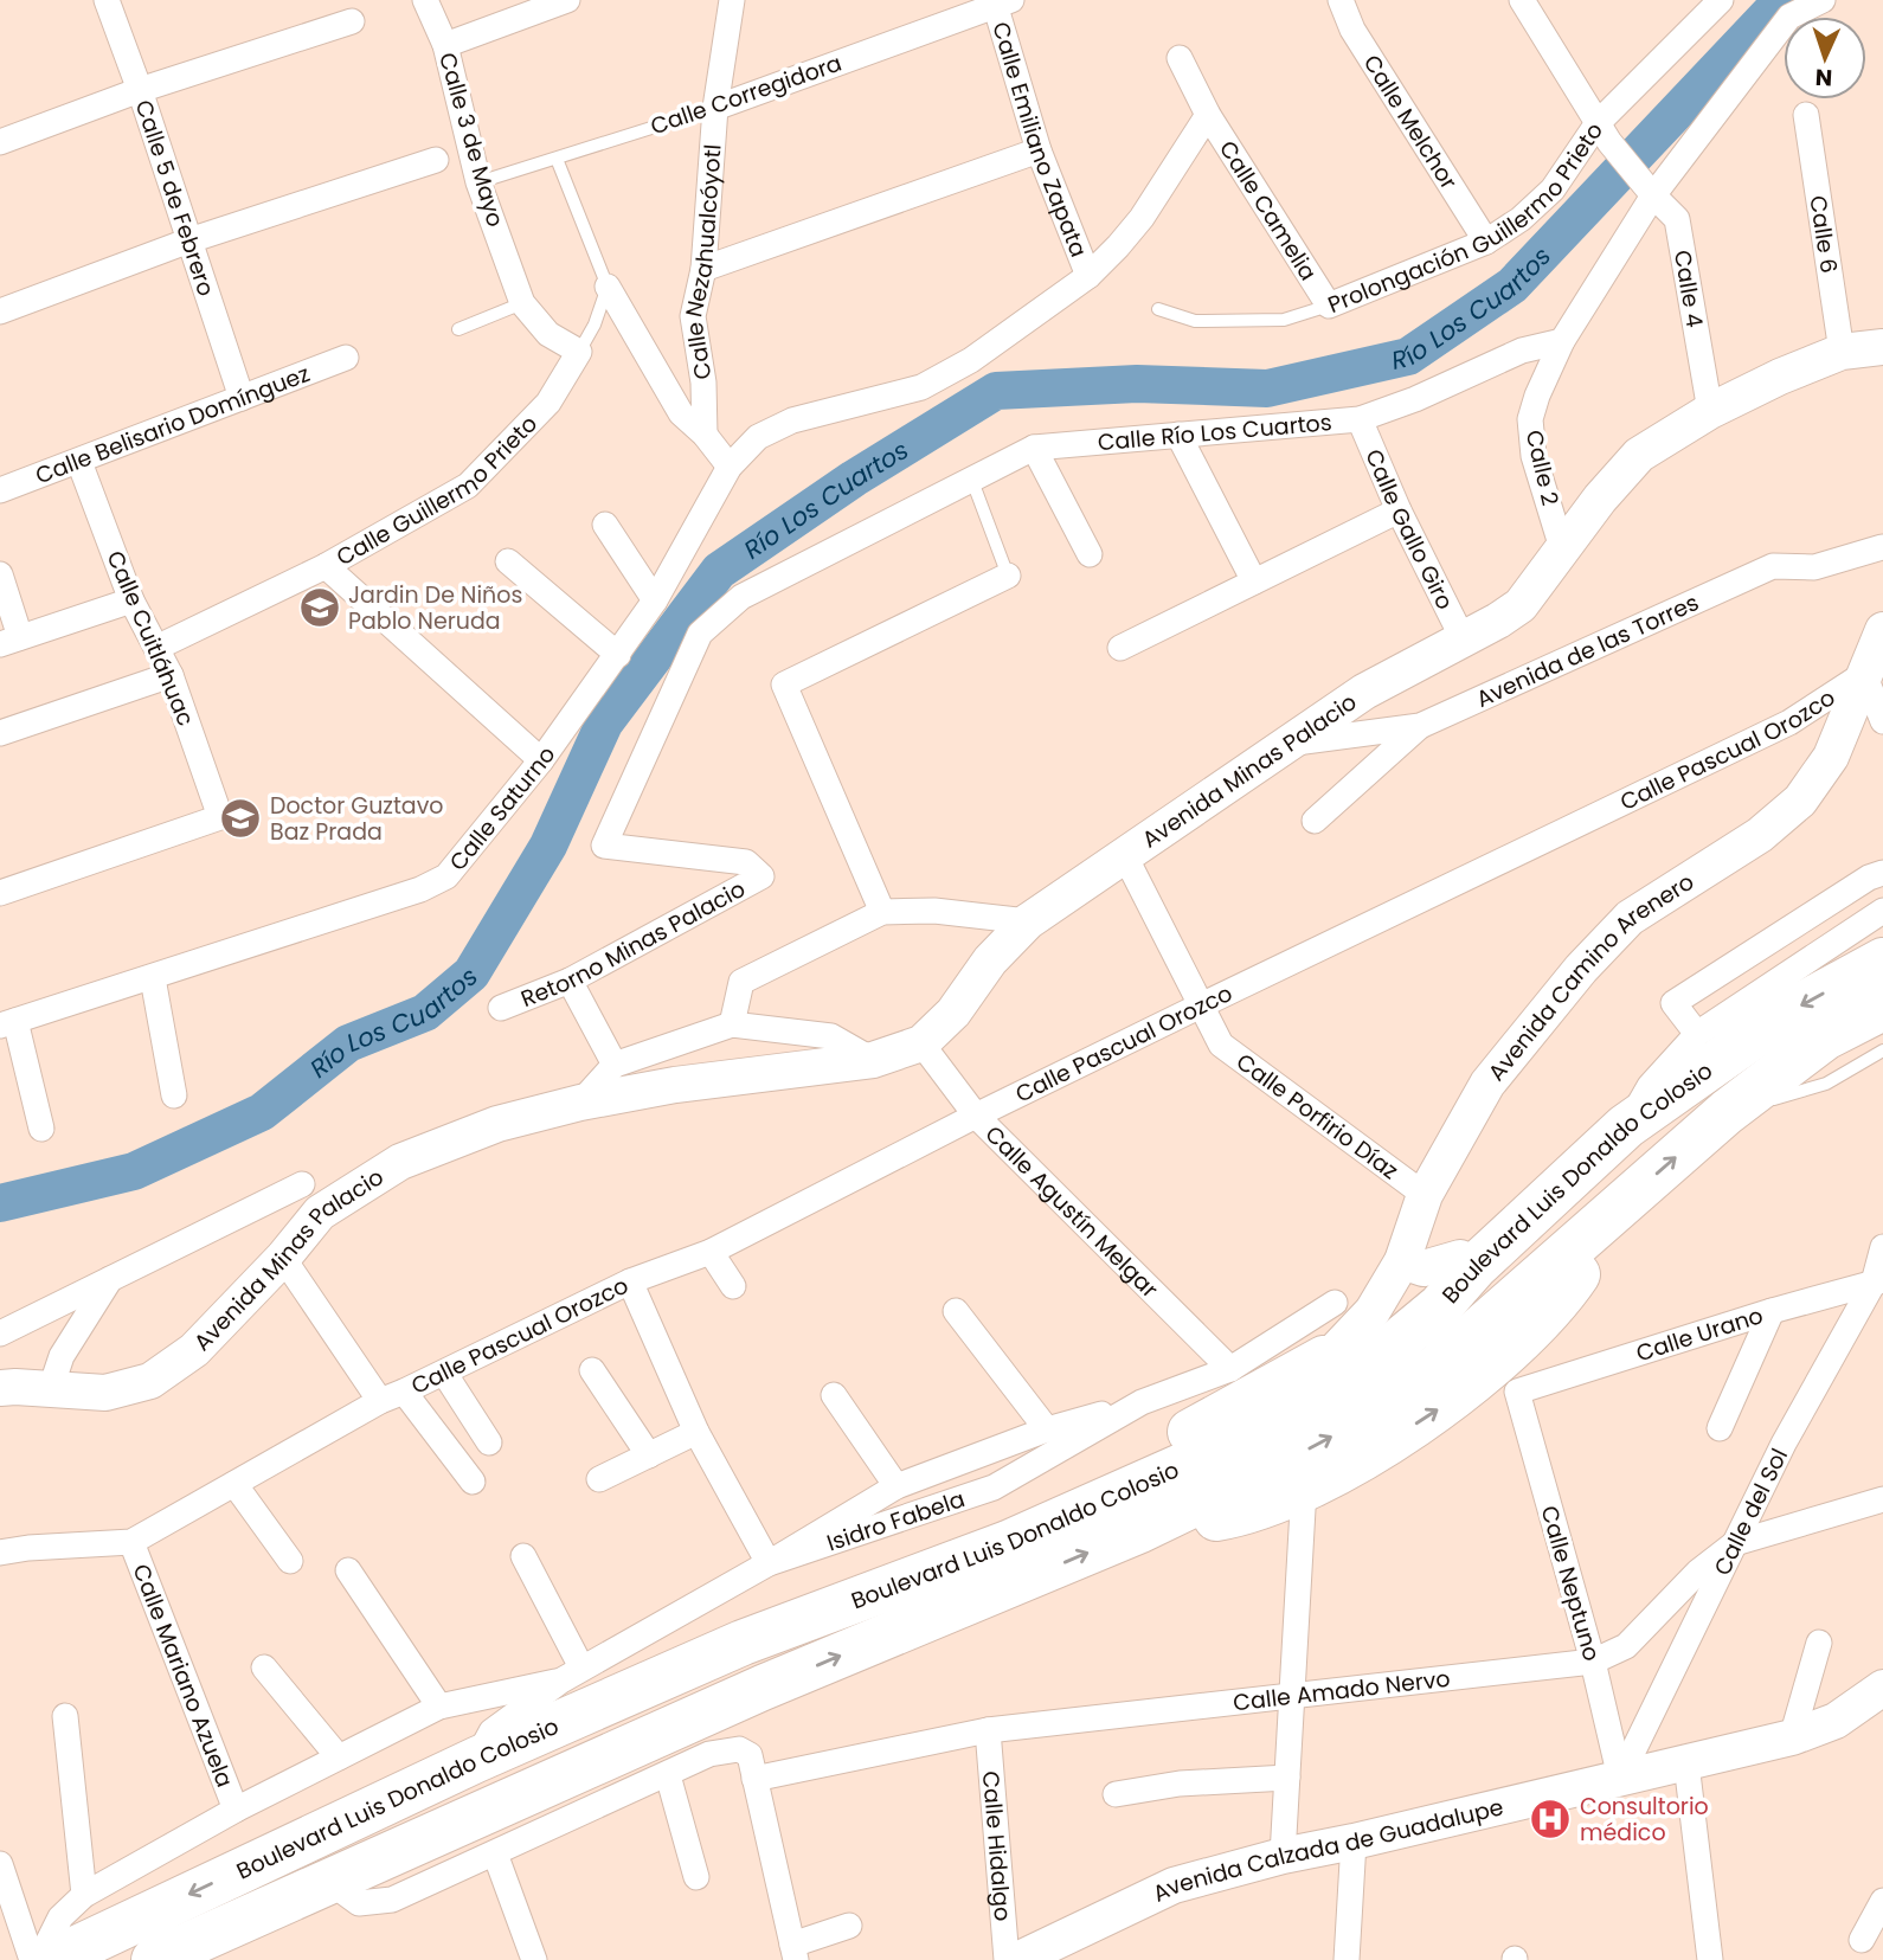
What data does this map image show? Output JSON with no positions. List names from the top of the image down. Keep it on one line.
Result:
{"streets":{"highway":["Boulevard Luis Donaldo Colosio"],"main road":["Avenida Minas Palacio","Avenida Camino Arenero","Avenida Calzada de Guadalupe"],"street":["Calle Corregidora","Calle Melchor","Calle Emiliano Zapata","Calle 3 de Mayo","Calle 5 de Febrero","Calle Camelia","Prolongación Guillermo Prieto","Calle 6","Calle Nezahualcóyotl","Calle 4","Calle Belisario Domínguez","Calle Río Los Cuartos","Calle 2","Calle Guillermo Prieto","Calle Gallo Giro","Calle Cuitláhuac","Avenida de las Torres","Calle Pascual Orozco","Calle Saturno","Retorno Minas Palacio","Calle Porfirio Díaz","Calle Agustín Melgar","Calle Urano","Calle del Sol","Isidro Fabela","Calle Neptuno","Calle Mariano Azuela","Calle Amado Nervo","Calle Hidalgo"]},"crossings":[["Calle Corregidora","Calle Emiliano Zapata"],["Calle Corregidora","Calle 3 de Mayo"],["Calle Corregidora","Calle Nezahualcóyotl"],["Calle Melchor","Prolongación Guillermo Prieto"],["Calle 3 de Mayo","Calle Guillermo Prieto"],["Calle 5 de Febrero","Calle Belisario Domínguez"],["Calle Camelia","Prolongación Guillermo Prieto"],["Prolongación Guillermo Prieto","Calle 4"],["Calle 6","Avenida Minas Palacio"],["Calle 4","Avenida Minas Palacio"],["Calle Belisario Domínguez","Calle Cuitláhuac"],["Calle Río Los Cuartos","Calle 2"],["Calle Río Los Cuartos","Calle Gallo Giro"],["Calle Río Los Cuartos","Retorno Minas Palacio"],["Calle 2","Avenida Minas Palacio"],["Calle Guillermo Prieto","Calle Cuitláhuac"],["Calle Gallo Giro","Avenida Minas Palacio"],["Avenida de las Torres","Avenida Minas Palacio"],["Calle Pascual Orozco","Avenida Camino Arenero"],["Calle Pascual Orozco","Calle Porfirio Díaz"],["Calle Pascual Orozco","Calle Agustín Melgar"],["Calle Pascual Orozco","Calle Mariano Azuela"],["Avenida Minas Palacio","Calle Porfirio Díaz"],["Avenida Minas Palacio","Calle Agustín Melgar"],["Avenida Camino Arenero","Calle Porfirio Díaz"],["Boulevard Luis Donaldo Colosio","Isidro Fabela"],["Calle Agustín Melgar","Isidro Fabela"],["Calle Urano","Calle del Sol"],["Calle Urano","Calle Neptuno"],["Calle del Sol","Calle Neptuno"],["Calle del Sol","Calle Amado Nervo"],["Calle del Sol","Avenida Calzada de Guadalupe"],["Calle Neptuno","Calle Amado Nervo"],["Calle Neptuno","Avenida Calzada de Guadalupe"],["Calle Amado Nervo","Calle Hidalgo"]],"water":["Río Los Cuartos"],"places":{"school or university":["Jardin De Niños Pablo Neruda","Doctor Guztavo Baz Prada"],"hospital":["Consultorio médico"]},"north":"bottom"}
